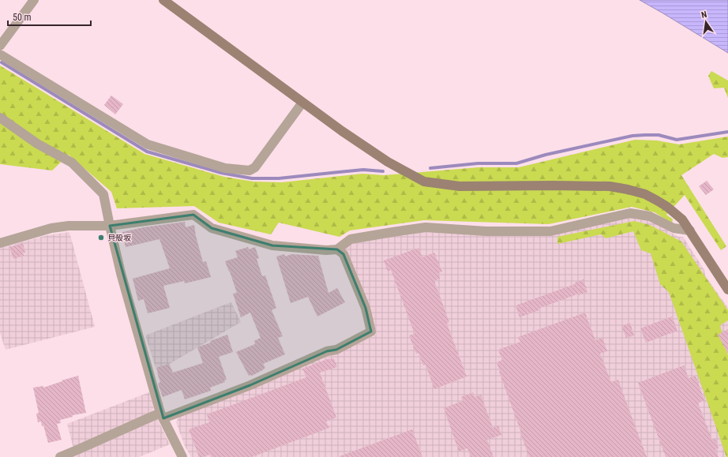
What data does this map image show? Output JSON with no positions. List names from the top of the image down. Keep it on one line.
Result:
{"places":["貝殻坂"],"scale_bar":"50 m","north":"top"}
